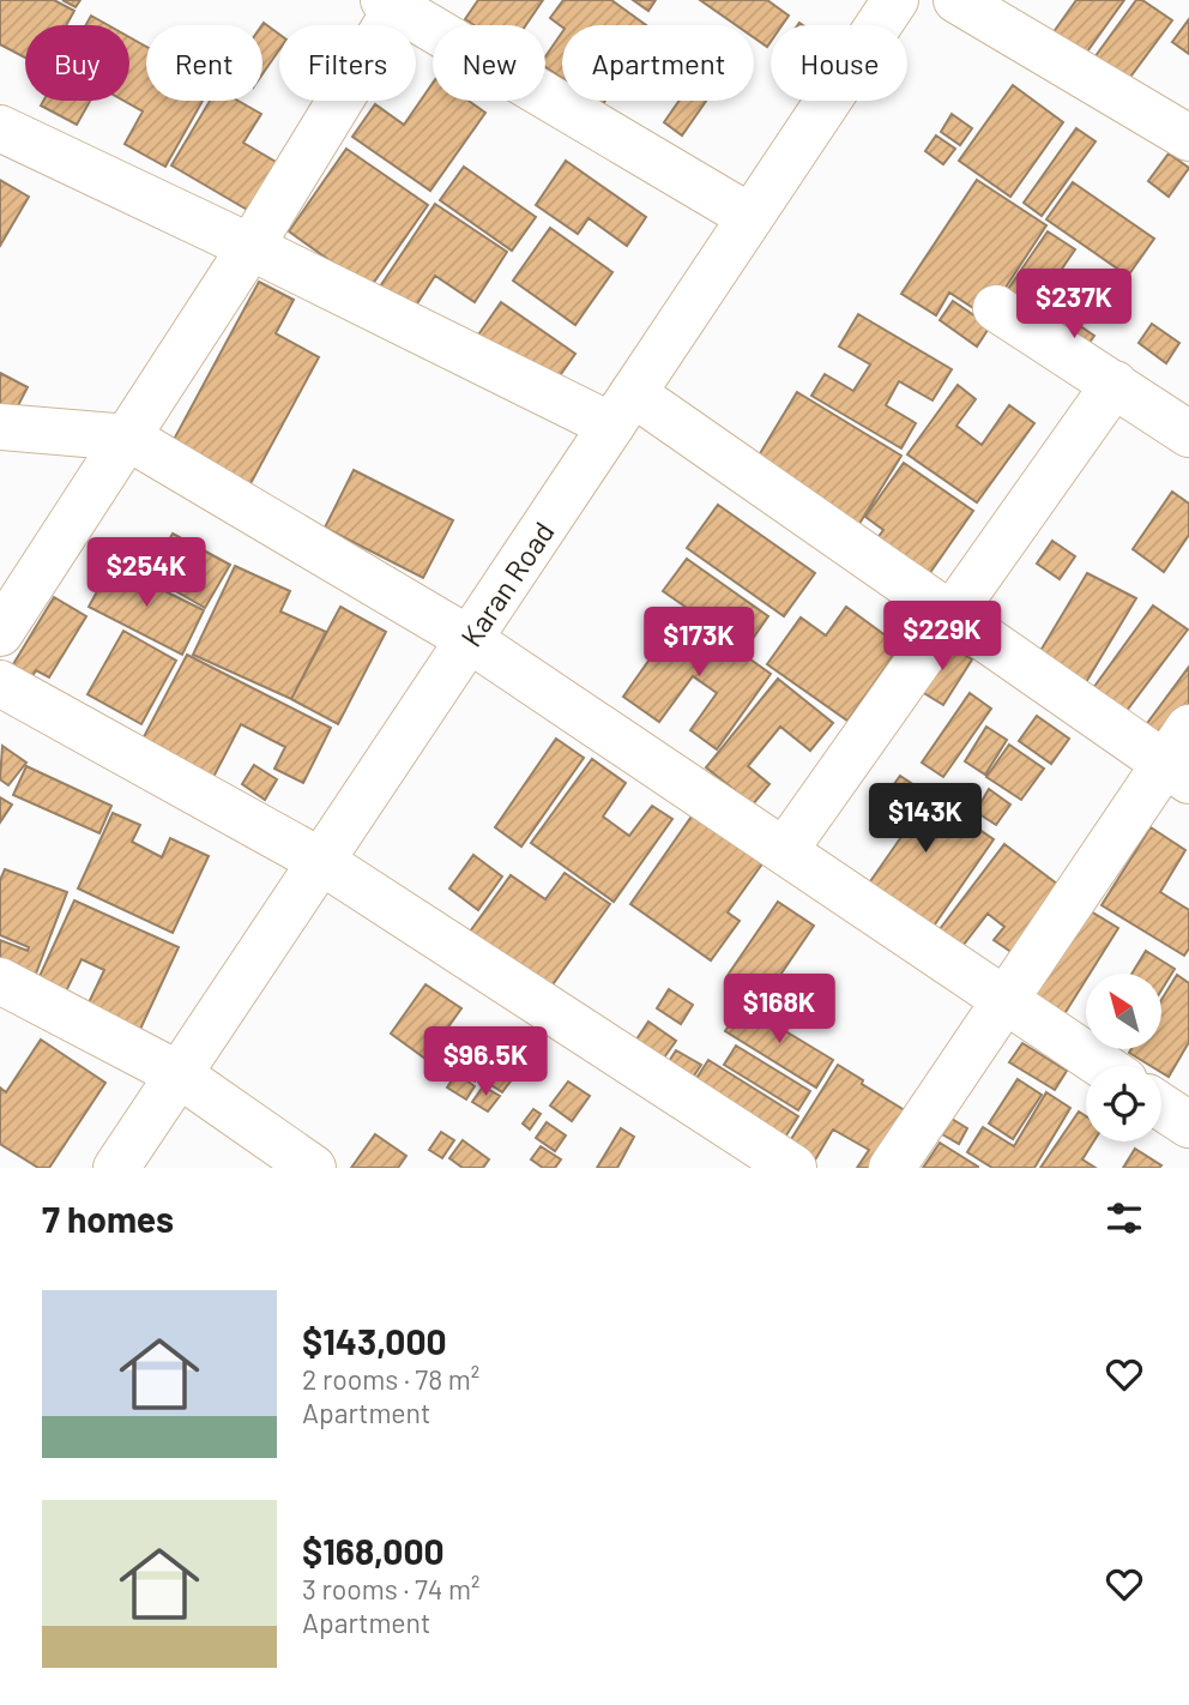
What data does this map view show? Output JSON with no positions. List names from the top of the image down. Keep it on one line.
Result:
{"streets":{"street":["Karan Road"]},"north":"top left","page":{"chip":["Buy","Rent","Filters","New","Apartment","House"],"price":["$237K","$254K","$229K","$173K","$143K","$168K","$96.5K"],"heading":"7 homes","list":[{"name":"$143,000","note":"2 rooms · 78 m² · Apartment"},{"name":"$168,000","note":"3 rooms · 74 m² · Apartment"}]}}
